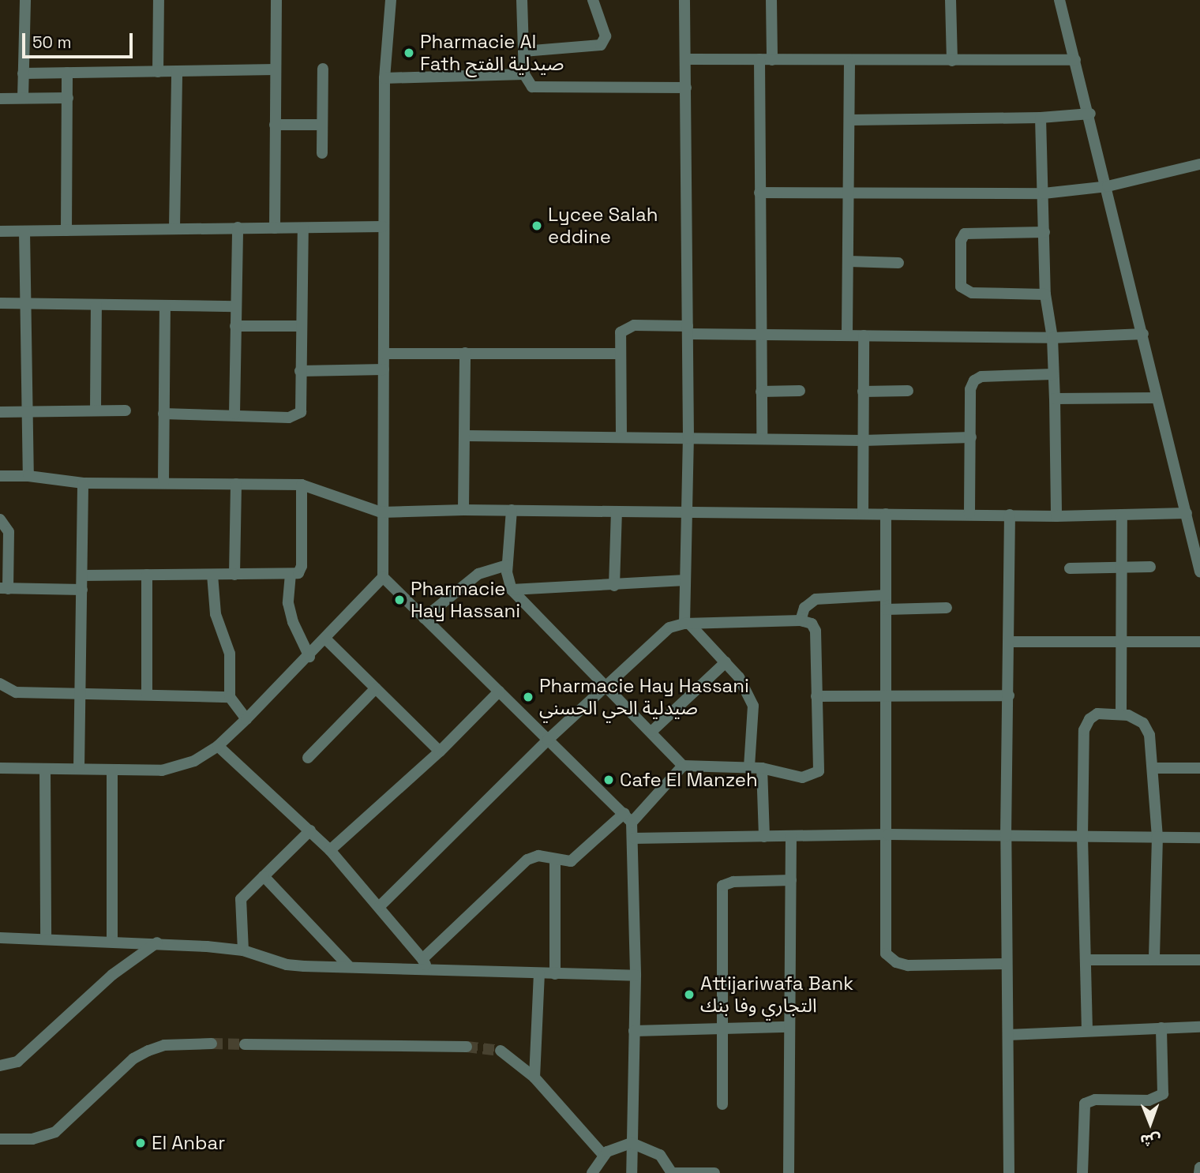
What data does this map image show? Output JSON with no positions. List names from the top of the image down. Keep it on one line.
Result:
{"places":["Pharmacie Al Fath صيدلية الفتح","Lycee Salah eddine","Pharmacie Hay Hassani","Pharmacie Hay Hassani صيدلية الحي الحسني","Cafe El Manzeh","Attijariwafa Bank التجاري وفا بنك","El Anbar"],"scale_bar":"50 m","north":"bottom"}
